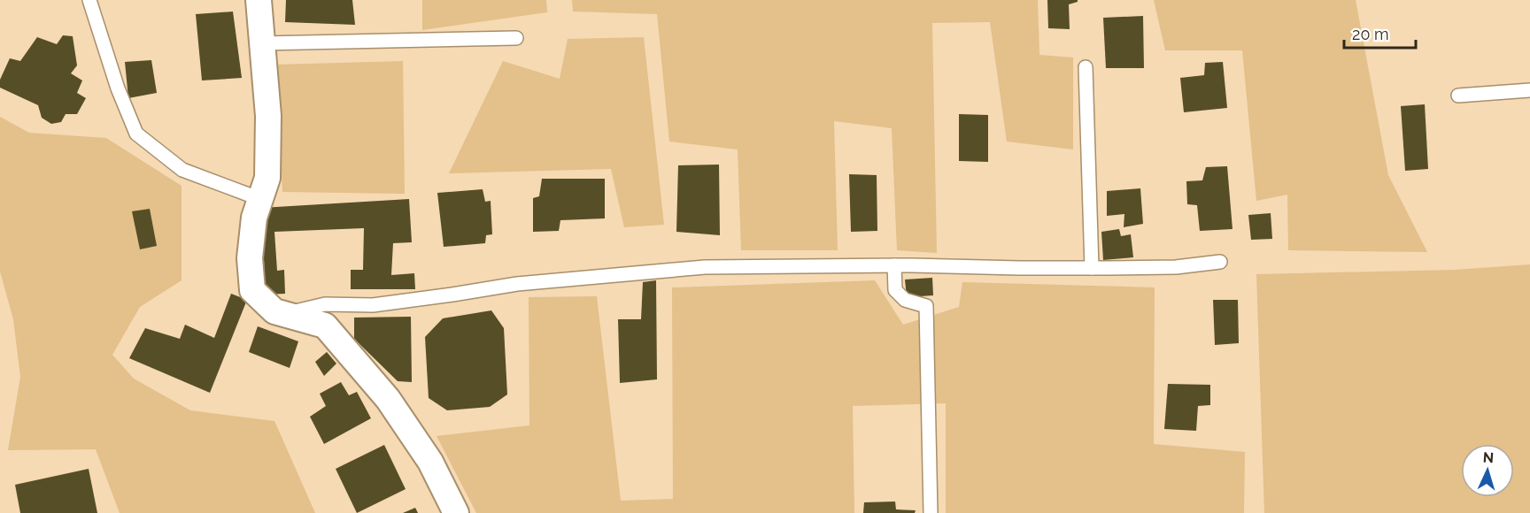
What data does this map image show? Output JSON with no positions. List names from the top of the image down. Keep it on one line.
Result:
{"scale_bar":"20 m","north":"top"}
